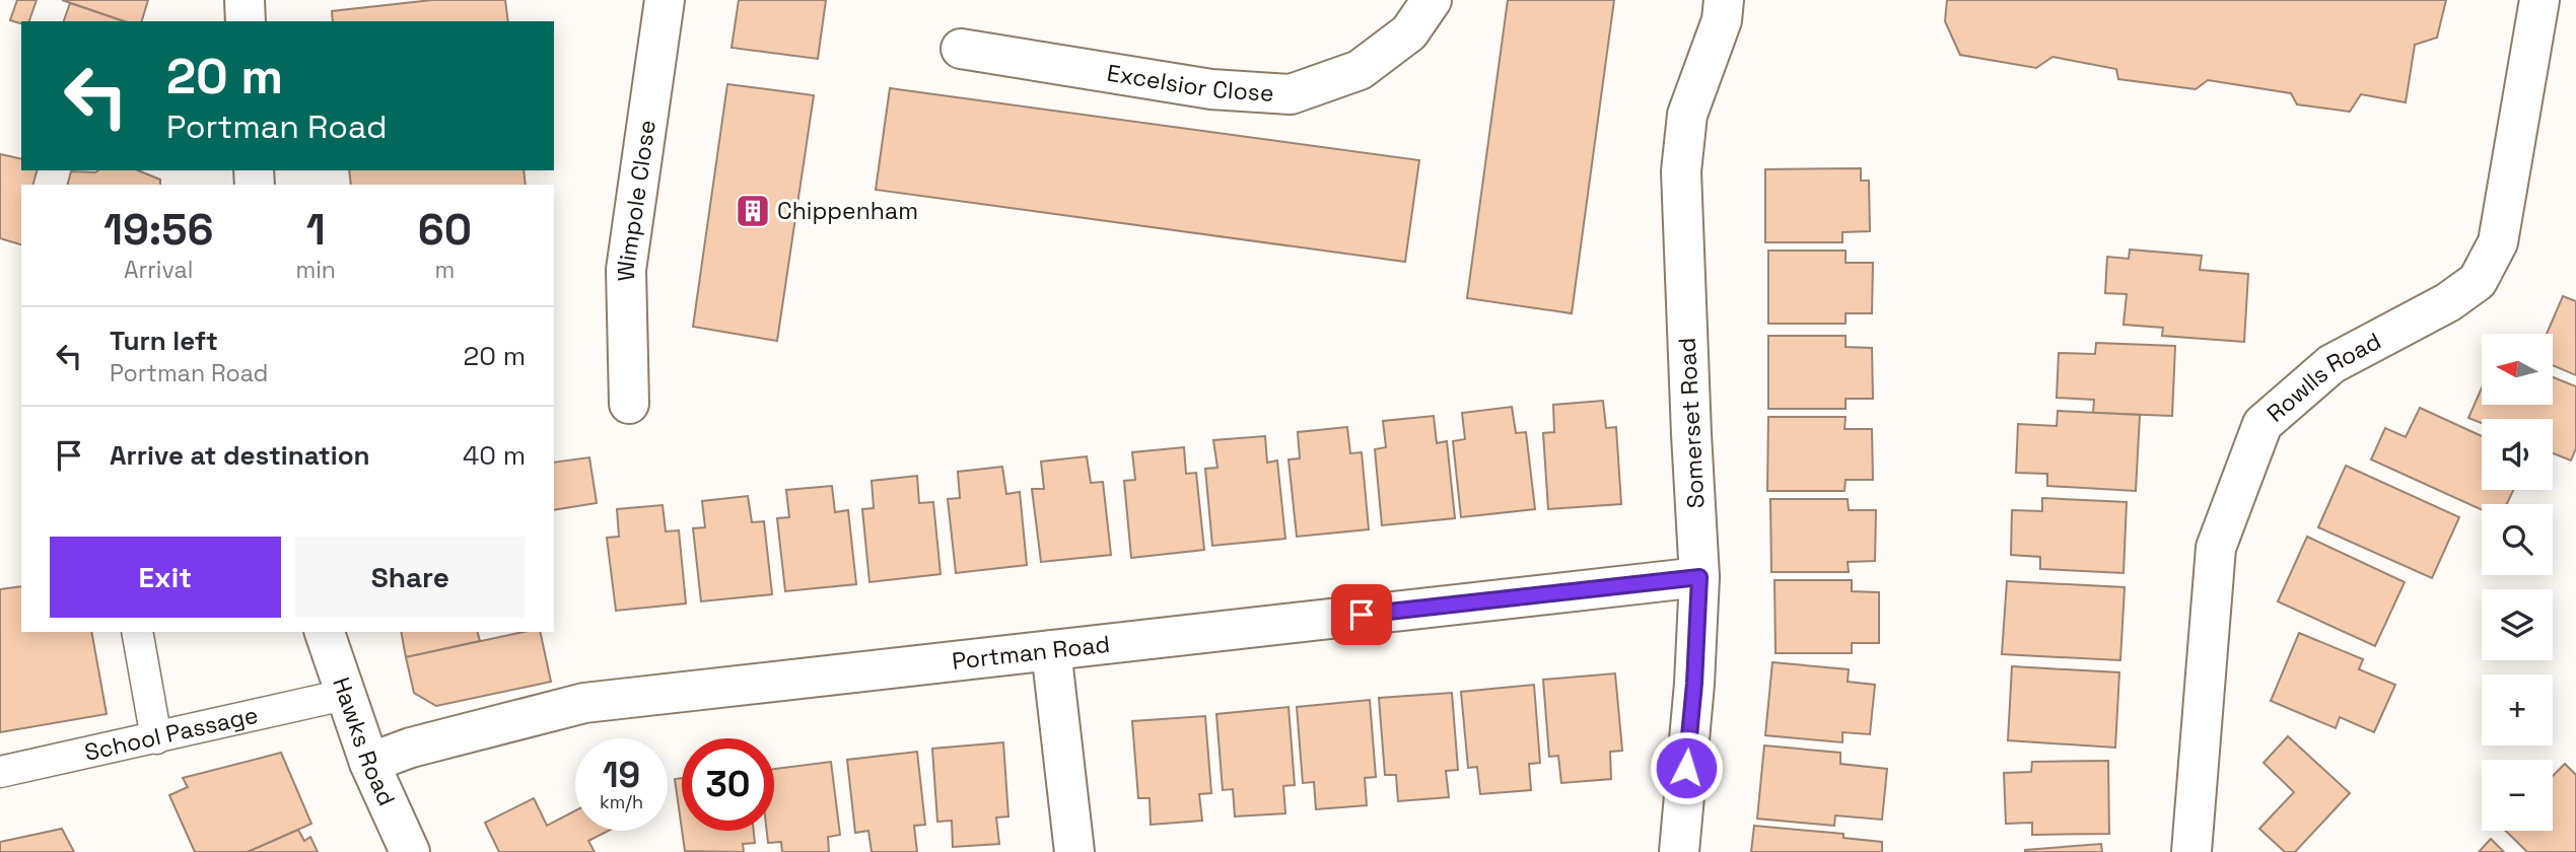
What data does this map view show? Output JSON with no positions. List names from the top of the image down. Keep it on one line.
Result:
{"streets":{"street":["Excelsior Close","Wimpole Close","Rowlls Road","Somerset Road","Portman Road","Hawks Road"],"lane":["School Passage"]},"crossings":[["Somerset Road","Portman Road"],["Portman Road","Hawks Road"],["School Passage","Hawks Road"]],"places":{"building":["Chippenham"]},"north":"left","page":{"turn":["20 m","Portman Road"],"eta":["19:56","Arrival","1","min","60","m"],"list":[{"name":"Turn left","note":"Portman Road","value":"20 m"},{"name":"Arrive at destination","value":"40 m"}],"map_buttons":["+","−"],"buttons":["Exit","Share"],"speed":"19 km/h","limit":"30"}}
